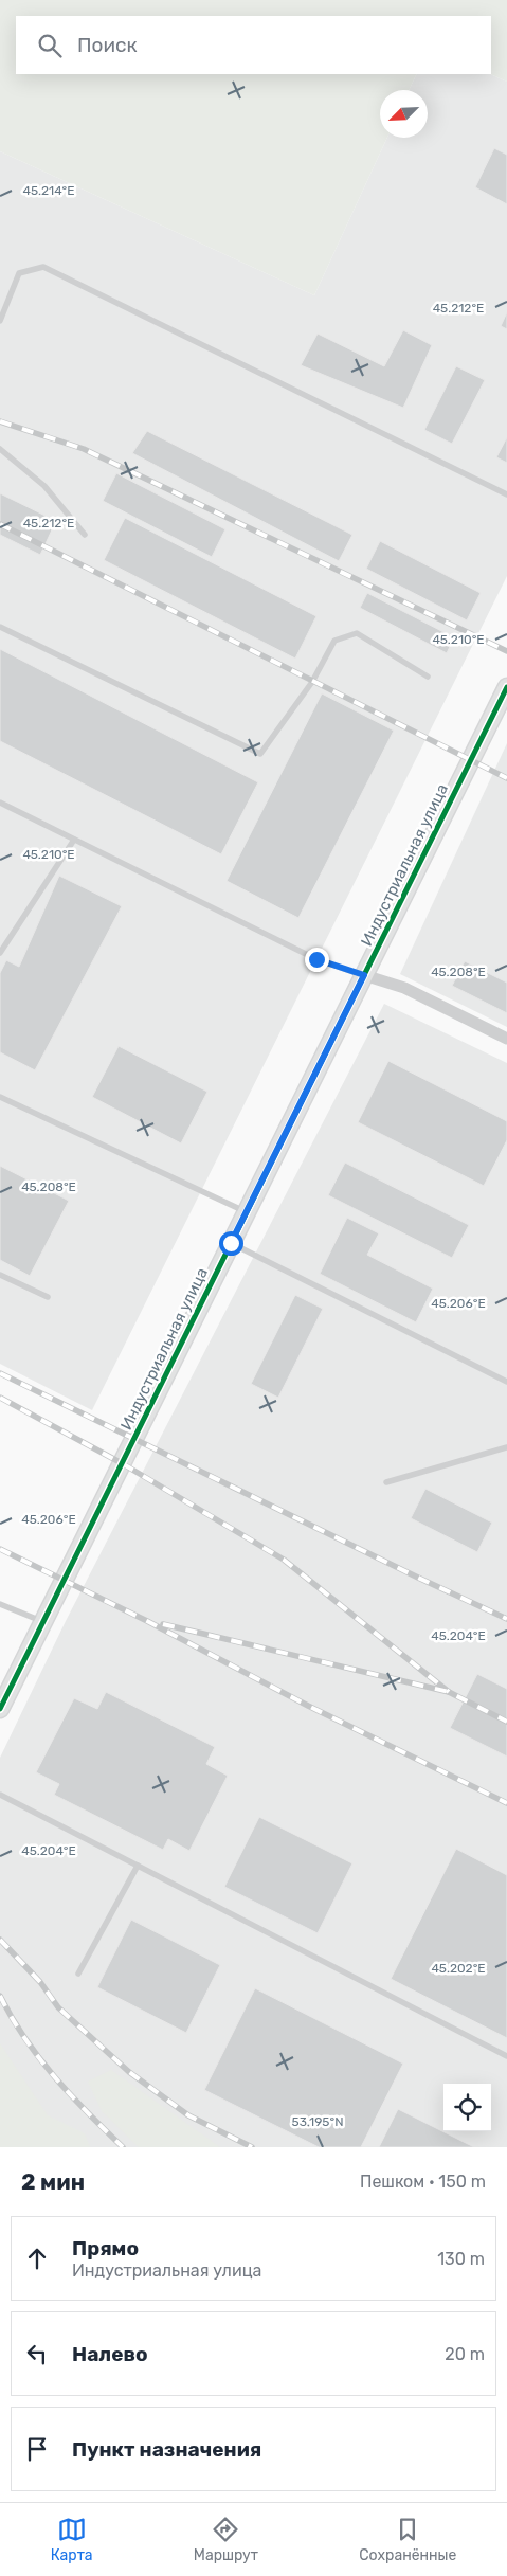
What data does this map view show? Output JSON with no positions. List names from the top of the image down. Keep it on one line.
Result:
{"streets":{"street":["Индустриальная улица"]},"north":"bottom left","page":{"search":"Поиск","heading":["2 мин","Пешком · 150 m"],"list":[["Прямо","Индустриальная улица","130 m"],["Налево","20 m"],"Пункт назначения"],"nav":["Карта","Маршрут","Сохранённые"]},"coordinates":["45.214°E","45.212°E","45.210°E","45.208°E","45.206°E","45.204°E","45.202°E","53.195°N"]}
